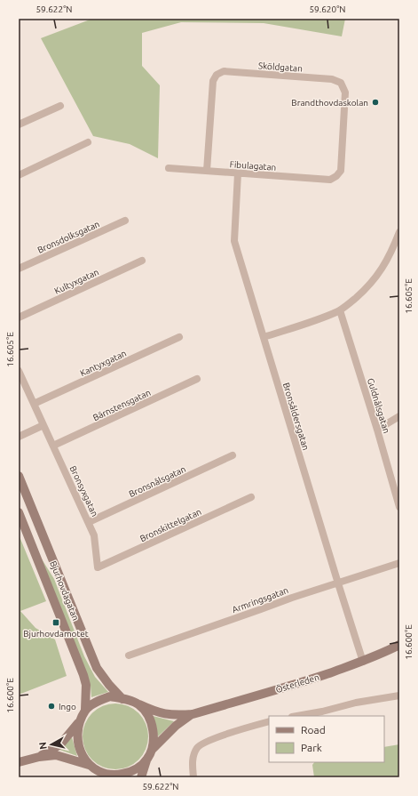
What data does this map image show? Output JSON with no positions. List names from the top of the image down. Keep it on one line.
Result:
{"streets":{"main road":["Bjurhovdagatan","Österleden"],"street":["Sköldgatan","Fibulagatan","Bronsdolksgatan","Kultyxgatan","Kantyxgatan","Bärnstensgatan","Guldnålsgatan","Bronsåldersgatan","Bronsnålsgatan","Bronsyxgatan","Bronskittelgatan","Armringsgatan"]},"crossings":[["Sköldgatan","Fibulagatan"],["Fibulagatan","Bronsåldersgatan"],["Kantyxgatan","Bronsyxgatan"],["Bärnstensgatan","Bronsyxgatan"],["Bronsåldersgatan","Armringsgatan"],["Bronsåldersgatan","Österleden"],["Bronsnålsgatan","Bronsyxgatan"],["Bronsyxgatan","Bronskittelgatan"],["Bjurhovdagatan","Österleden"]],"places":{"other":["Brandthovdaskolan","Ingo"],"transit":["Bjurhovdamotet"]},"legend":["Road","Park"],"north":"left","coordinates":["59.622°N","59.620°N","16.605°E","16.600°E"]}
